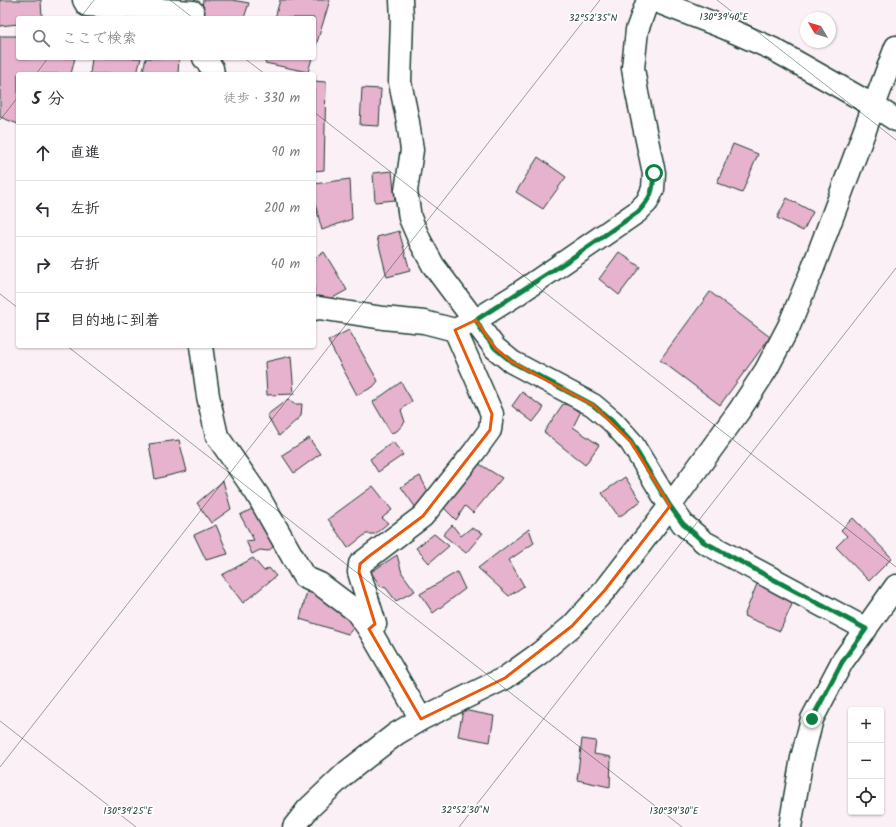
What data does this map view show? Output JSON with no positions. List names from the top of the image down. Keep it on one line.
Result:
{"north":"top left","page":{"search":"ここで検索","heading":["5 分","徒歩 · 330 m"],"list":[["直進","90 m"],["左折","200 m"],["右折","40 m"],"目的地に到着"],"map_buttons":["+","−"]},"coordinates":["130°39'40\"E","32°52'35\"N","32°52'30\"N","130°39'25\"E","130°39'30\"E"]}
